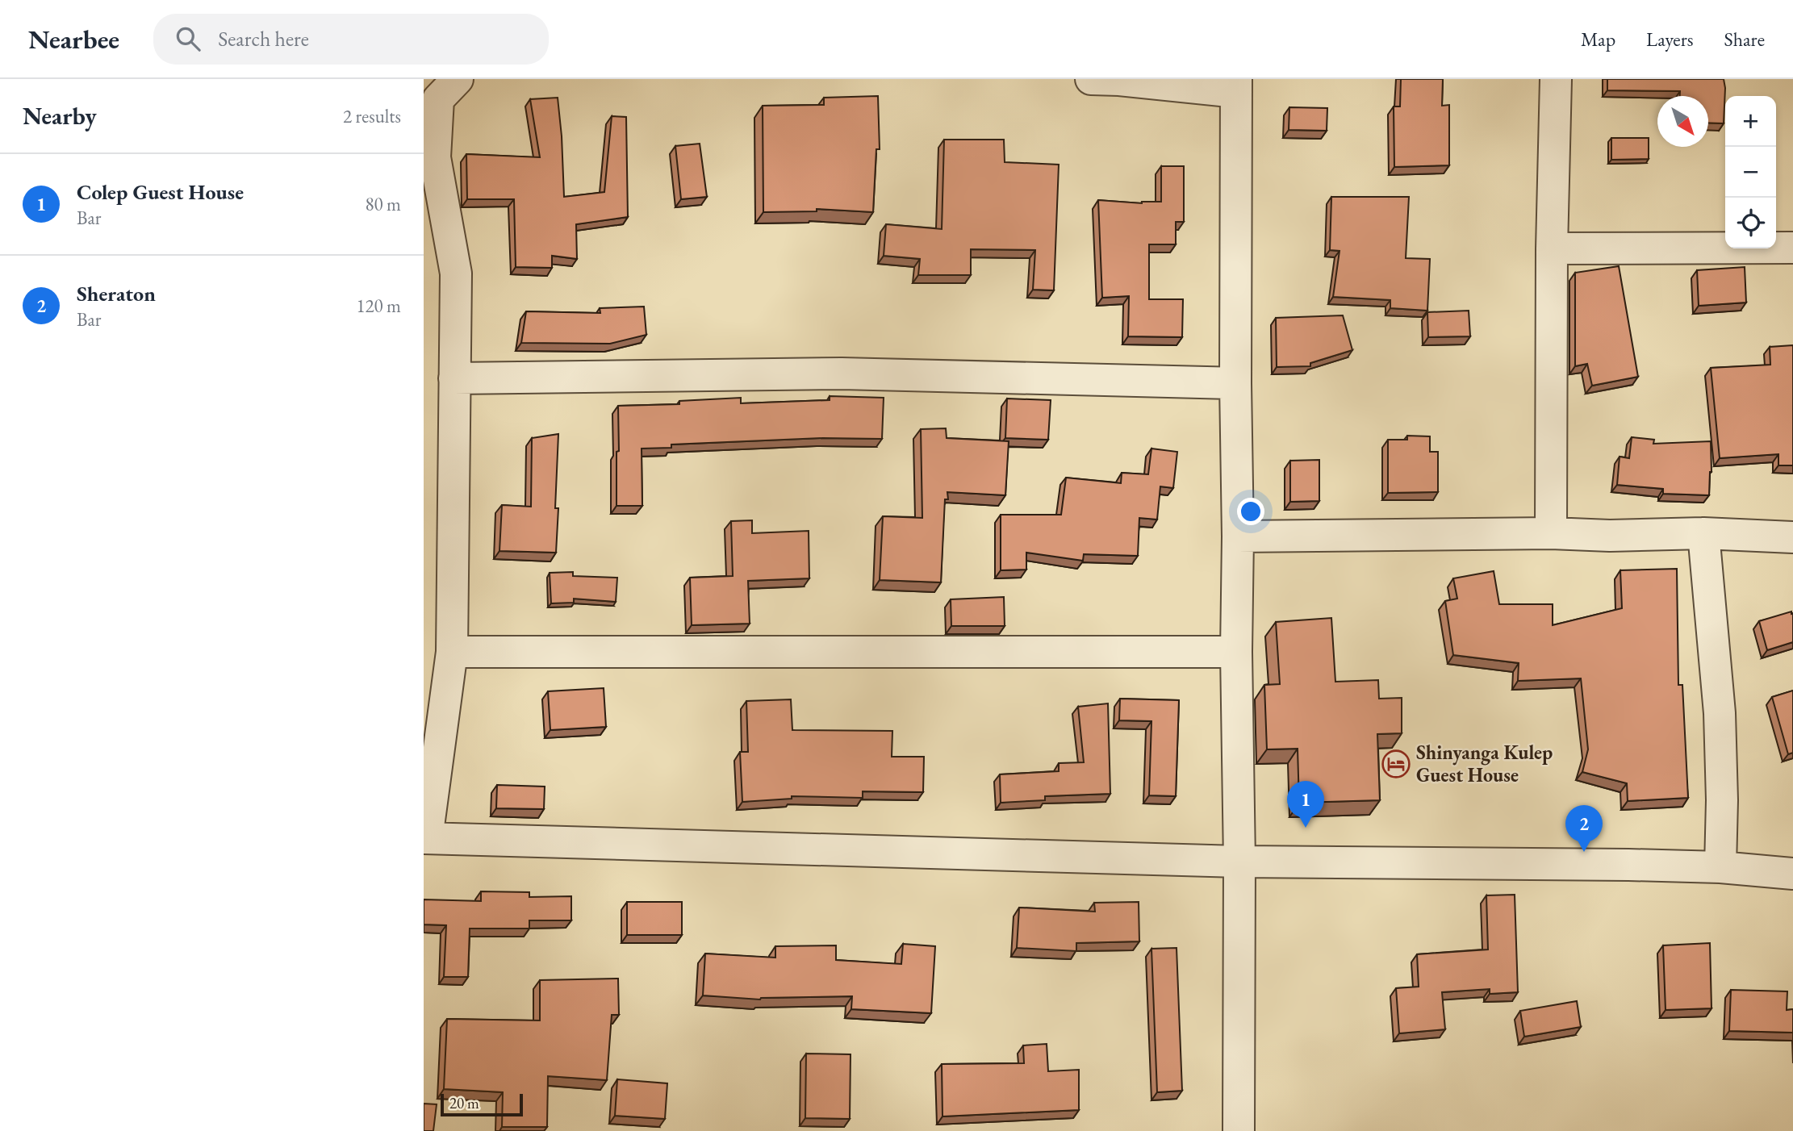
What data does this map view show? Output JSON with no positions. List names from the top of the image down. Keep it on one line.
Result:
{"places":{"hotel":["Shinyanga Kulep Guest House"]},"scale_bar":"20 m","north":"bottom right","page":{"header":"Nearbee","search":"Search here","nav":["Map","Layers","Share"],"heading":["Nearby","2 results"],"map_buttons":["+","−"],"list":[{"mark":"1","name":"Colep Guest House","note":"Bar","value":"80 m"},{"mark":"2","name":"Sheraton","note":"Bar","value":"120 m"}],"pins":["1","2"],"scale":"20 m"}}
